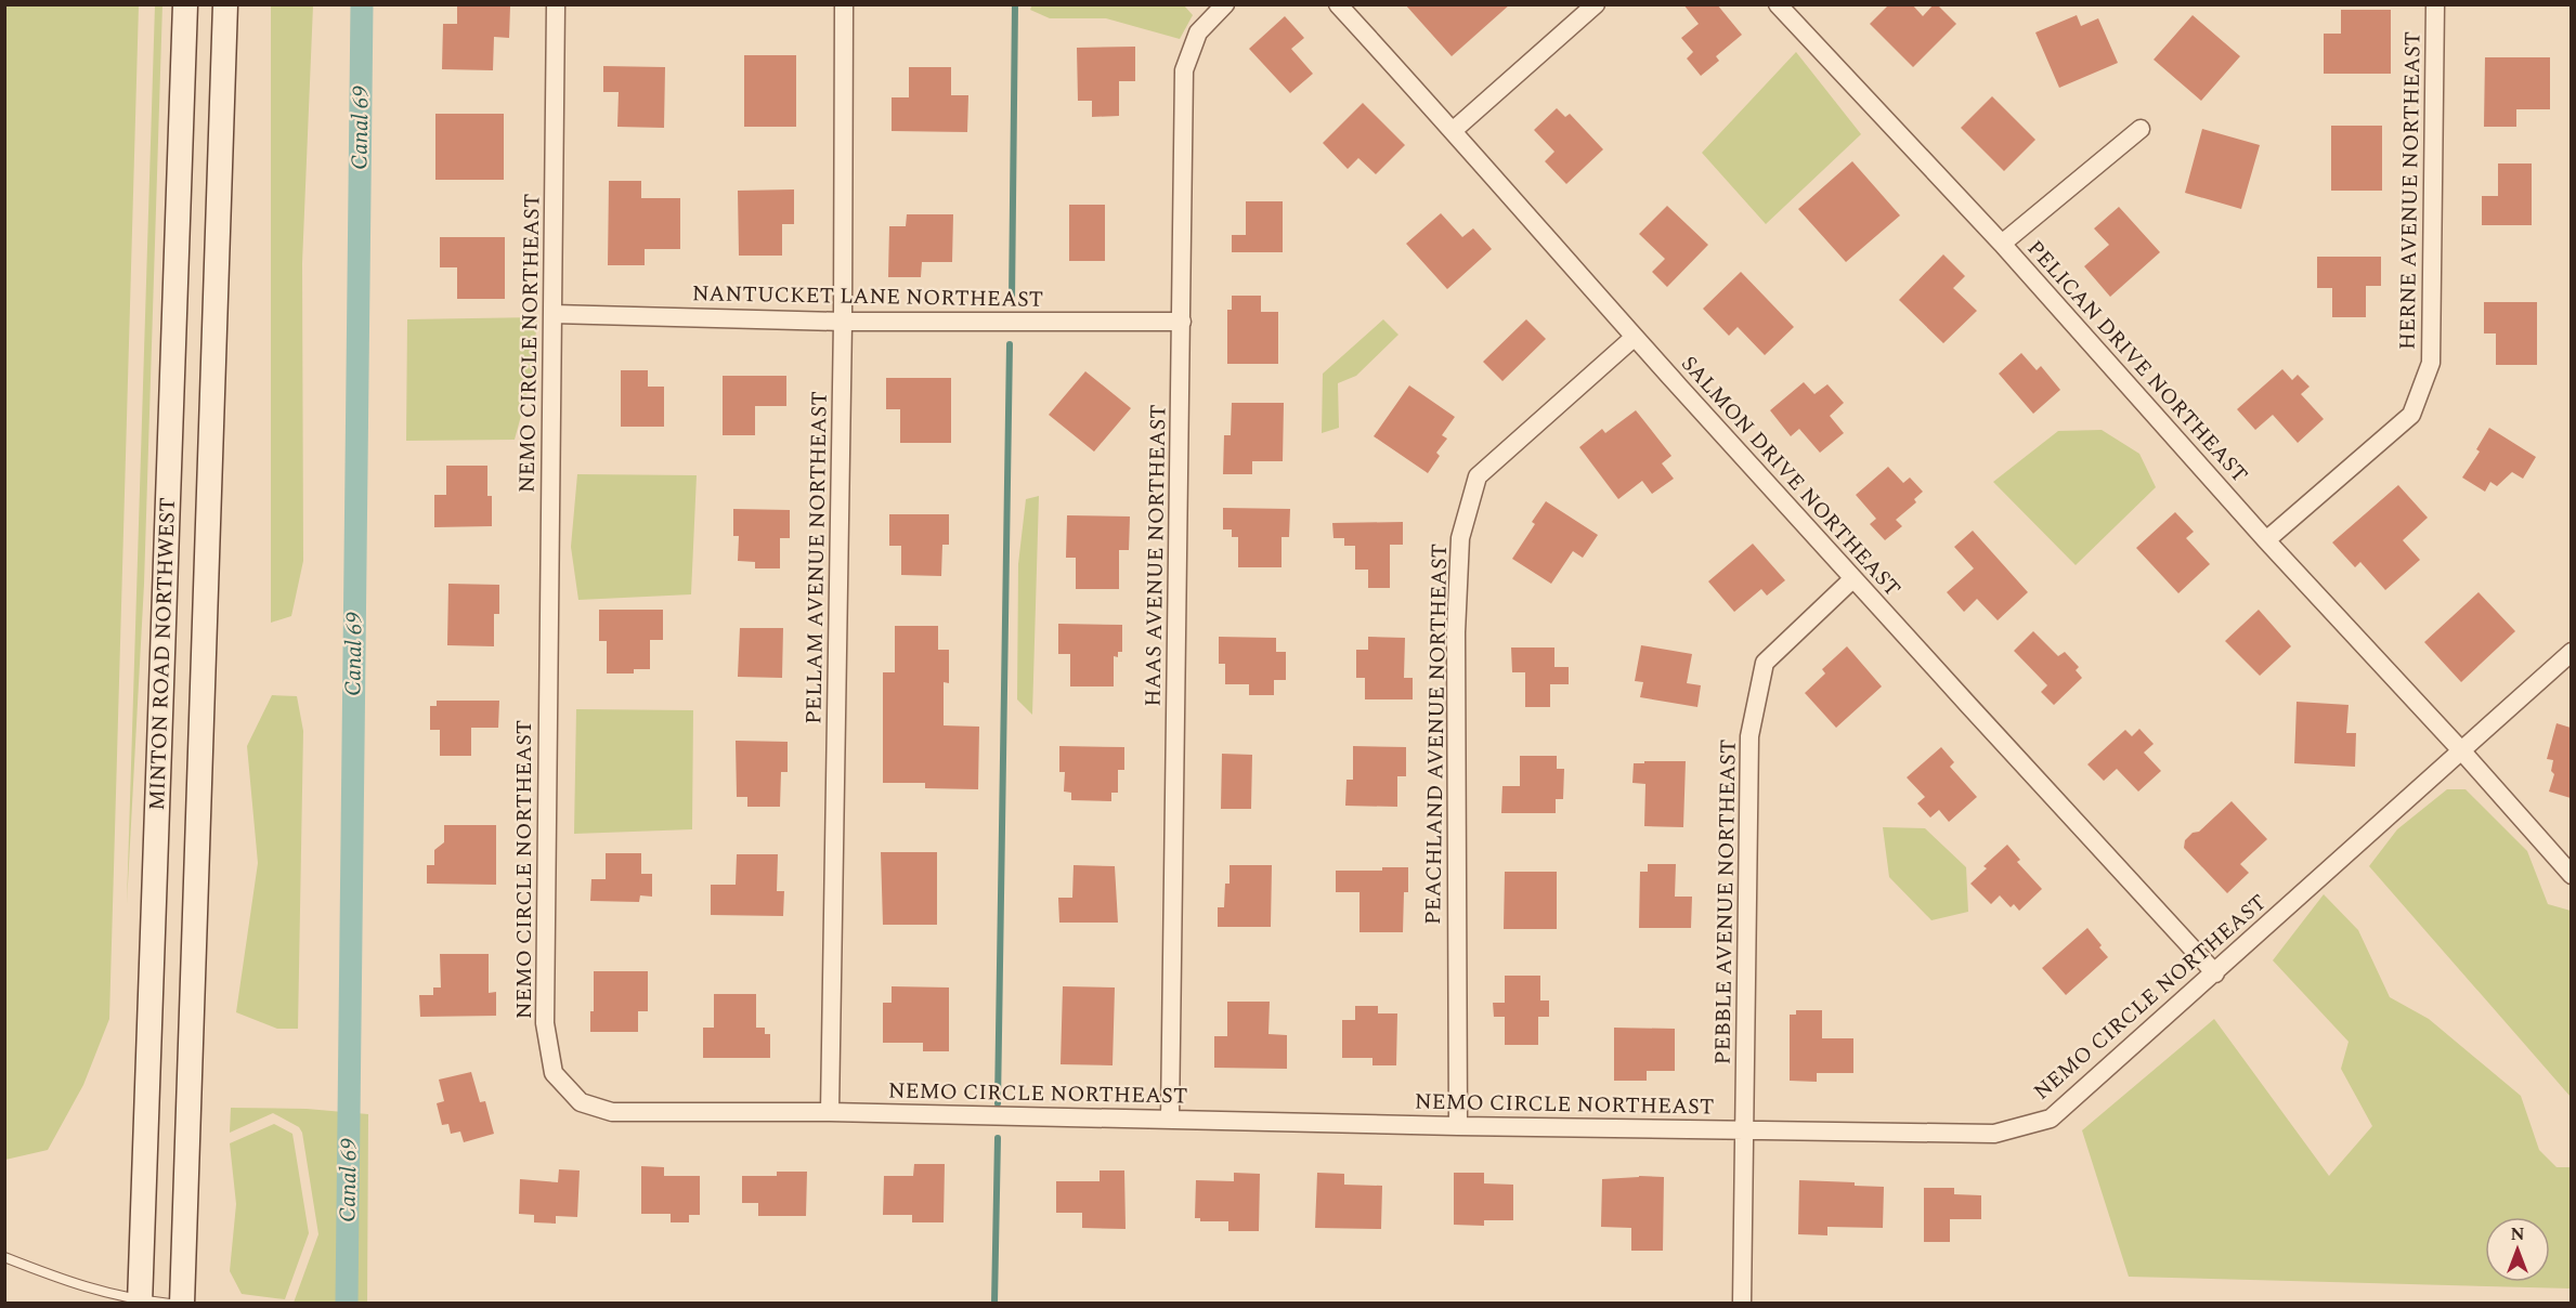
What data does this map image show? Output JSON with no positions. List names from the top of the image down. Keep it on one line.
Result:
{"streets":{"main road":["MINTON ROAD NORTHWEST"],"street":["HERNE AVENUE NORTHEAST","NANTUCKET LANE NORTHEAST","NEMO CIRCLE NORTHEAST","PELICAN DRIVE NORTHEAST","SALMON DRIVE NORTHEAST","HAAS AVENUE NORTHEAST","PELLAM AVENUE NORTHEAST","PEACHLAND AVENUE NORTHEAST","PEBBLE AVENUE NORTHEAST"]},"crossings":[["HERNE AVENUE NORTHEAST","PELICAN DRIVE NORTHEAST"],["NANTUCKET LANE NORTHEAST","NEMO CIRCLE NORTHEAST"],["NANTUCKET LANE NORTHEAST","HAAS AVENUE NORTHEAST"],["NANTUCKET LANE NORTHEAST","PELLAM AVENUE NORTHEAST"],["NEMO CIRCLE NORTHEAST","PELICAN DRIVE NORTHEAST"],["NEMO CIRCLE NORTHEAST","SALMON DRIVE NORTHEAST"],["NEMO CIRCLE NORTHEAST","HAAS AVENUE NORTHEAST"],["NEMO CIRCLE NORTHEAST","PELLAM AVENUE NORTHEAST"],["NEMO CIRCLE NORTHEAST","PEACHLAND AVENUE NORTHEAST"],["NEMO CIRCLE NORTHEAST","PEBBLE AVENUE NORTHEAST"],["SALMON DRIVE NORTHEAST","PEACHLAND AVENUE NORTHEAST"],["SALMON DRIVE NORTHEAST","PEBBLE AVENUE NORTHEAST"]],"water":["Canal 69"],"north":"top"}
